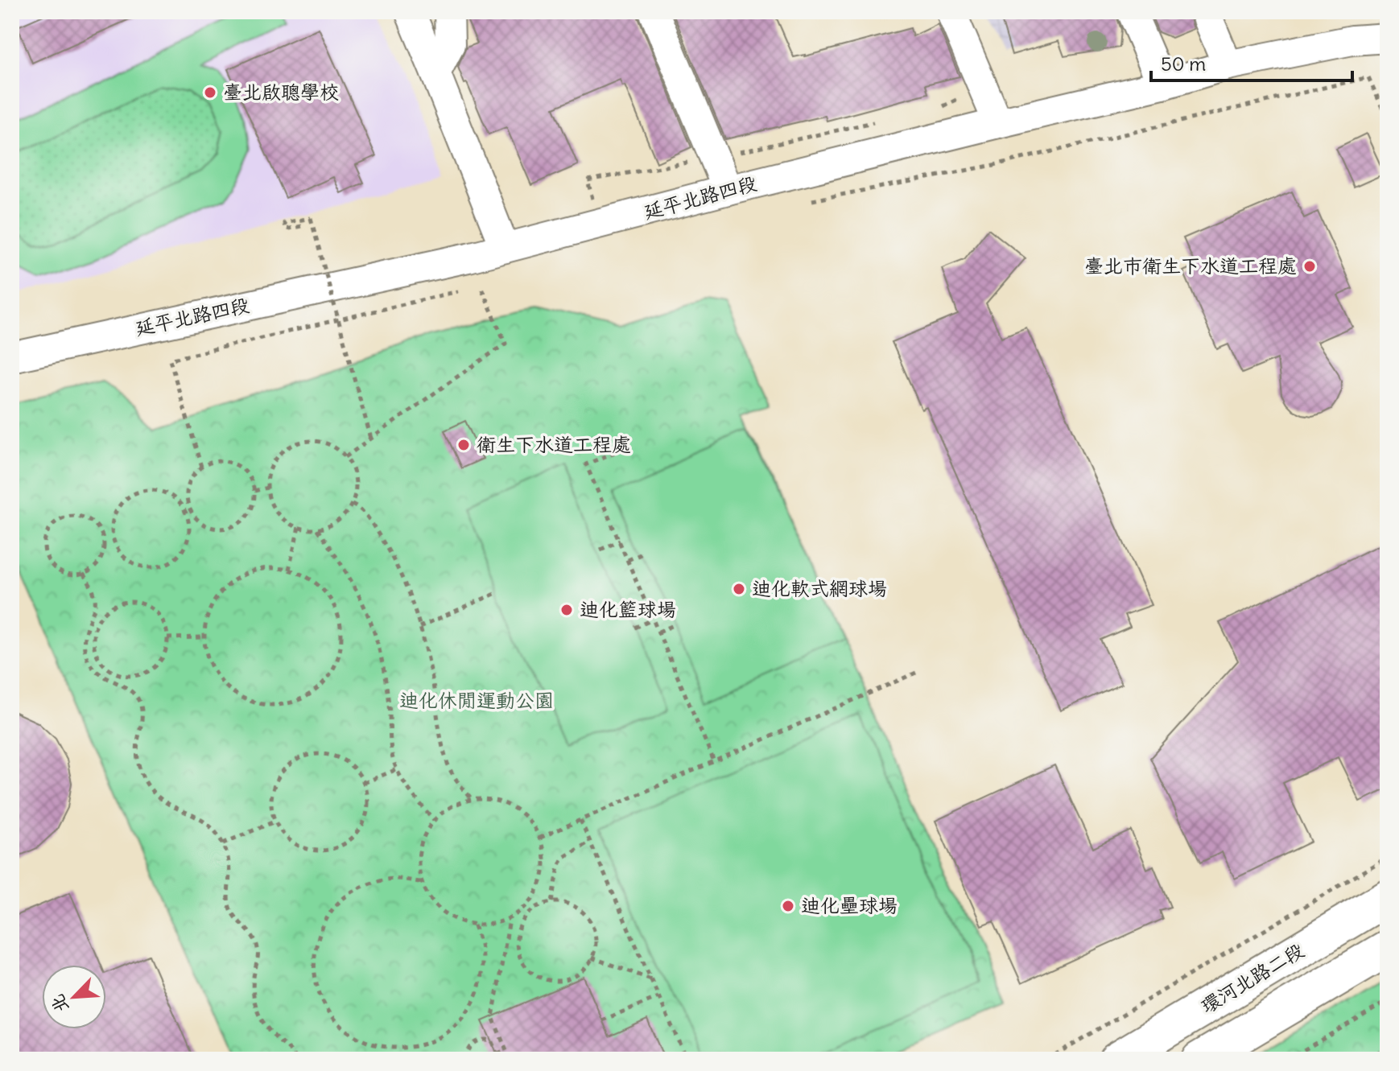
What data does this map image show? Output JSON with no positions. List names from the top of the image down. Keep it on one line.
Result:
{"streets":{"main road":["環河北路二段"],"street":["延平北路四段"]},"parks":["迪化休閒運動公園"],"places":["臺北啟聰學校","臺北市衛生下水道工程處","衛生下水道工程處","迪化軟式網球場","迪化籃球場","迪化壘球場"],"scale_bar":"50 m","north":"bottom left"}
